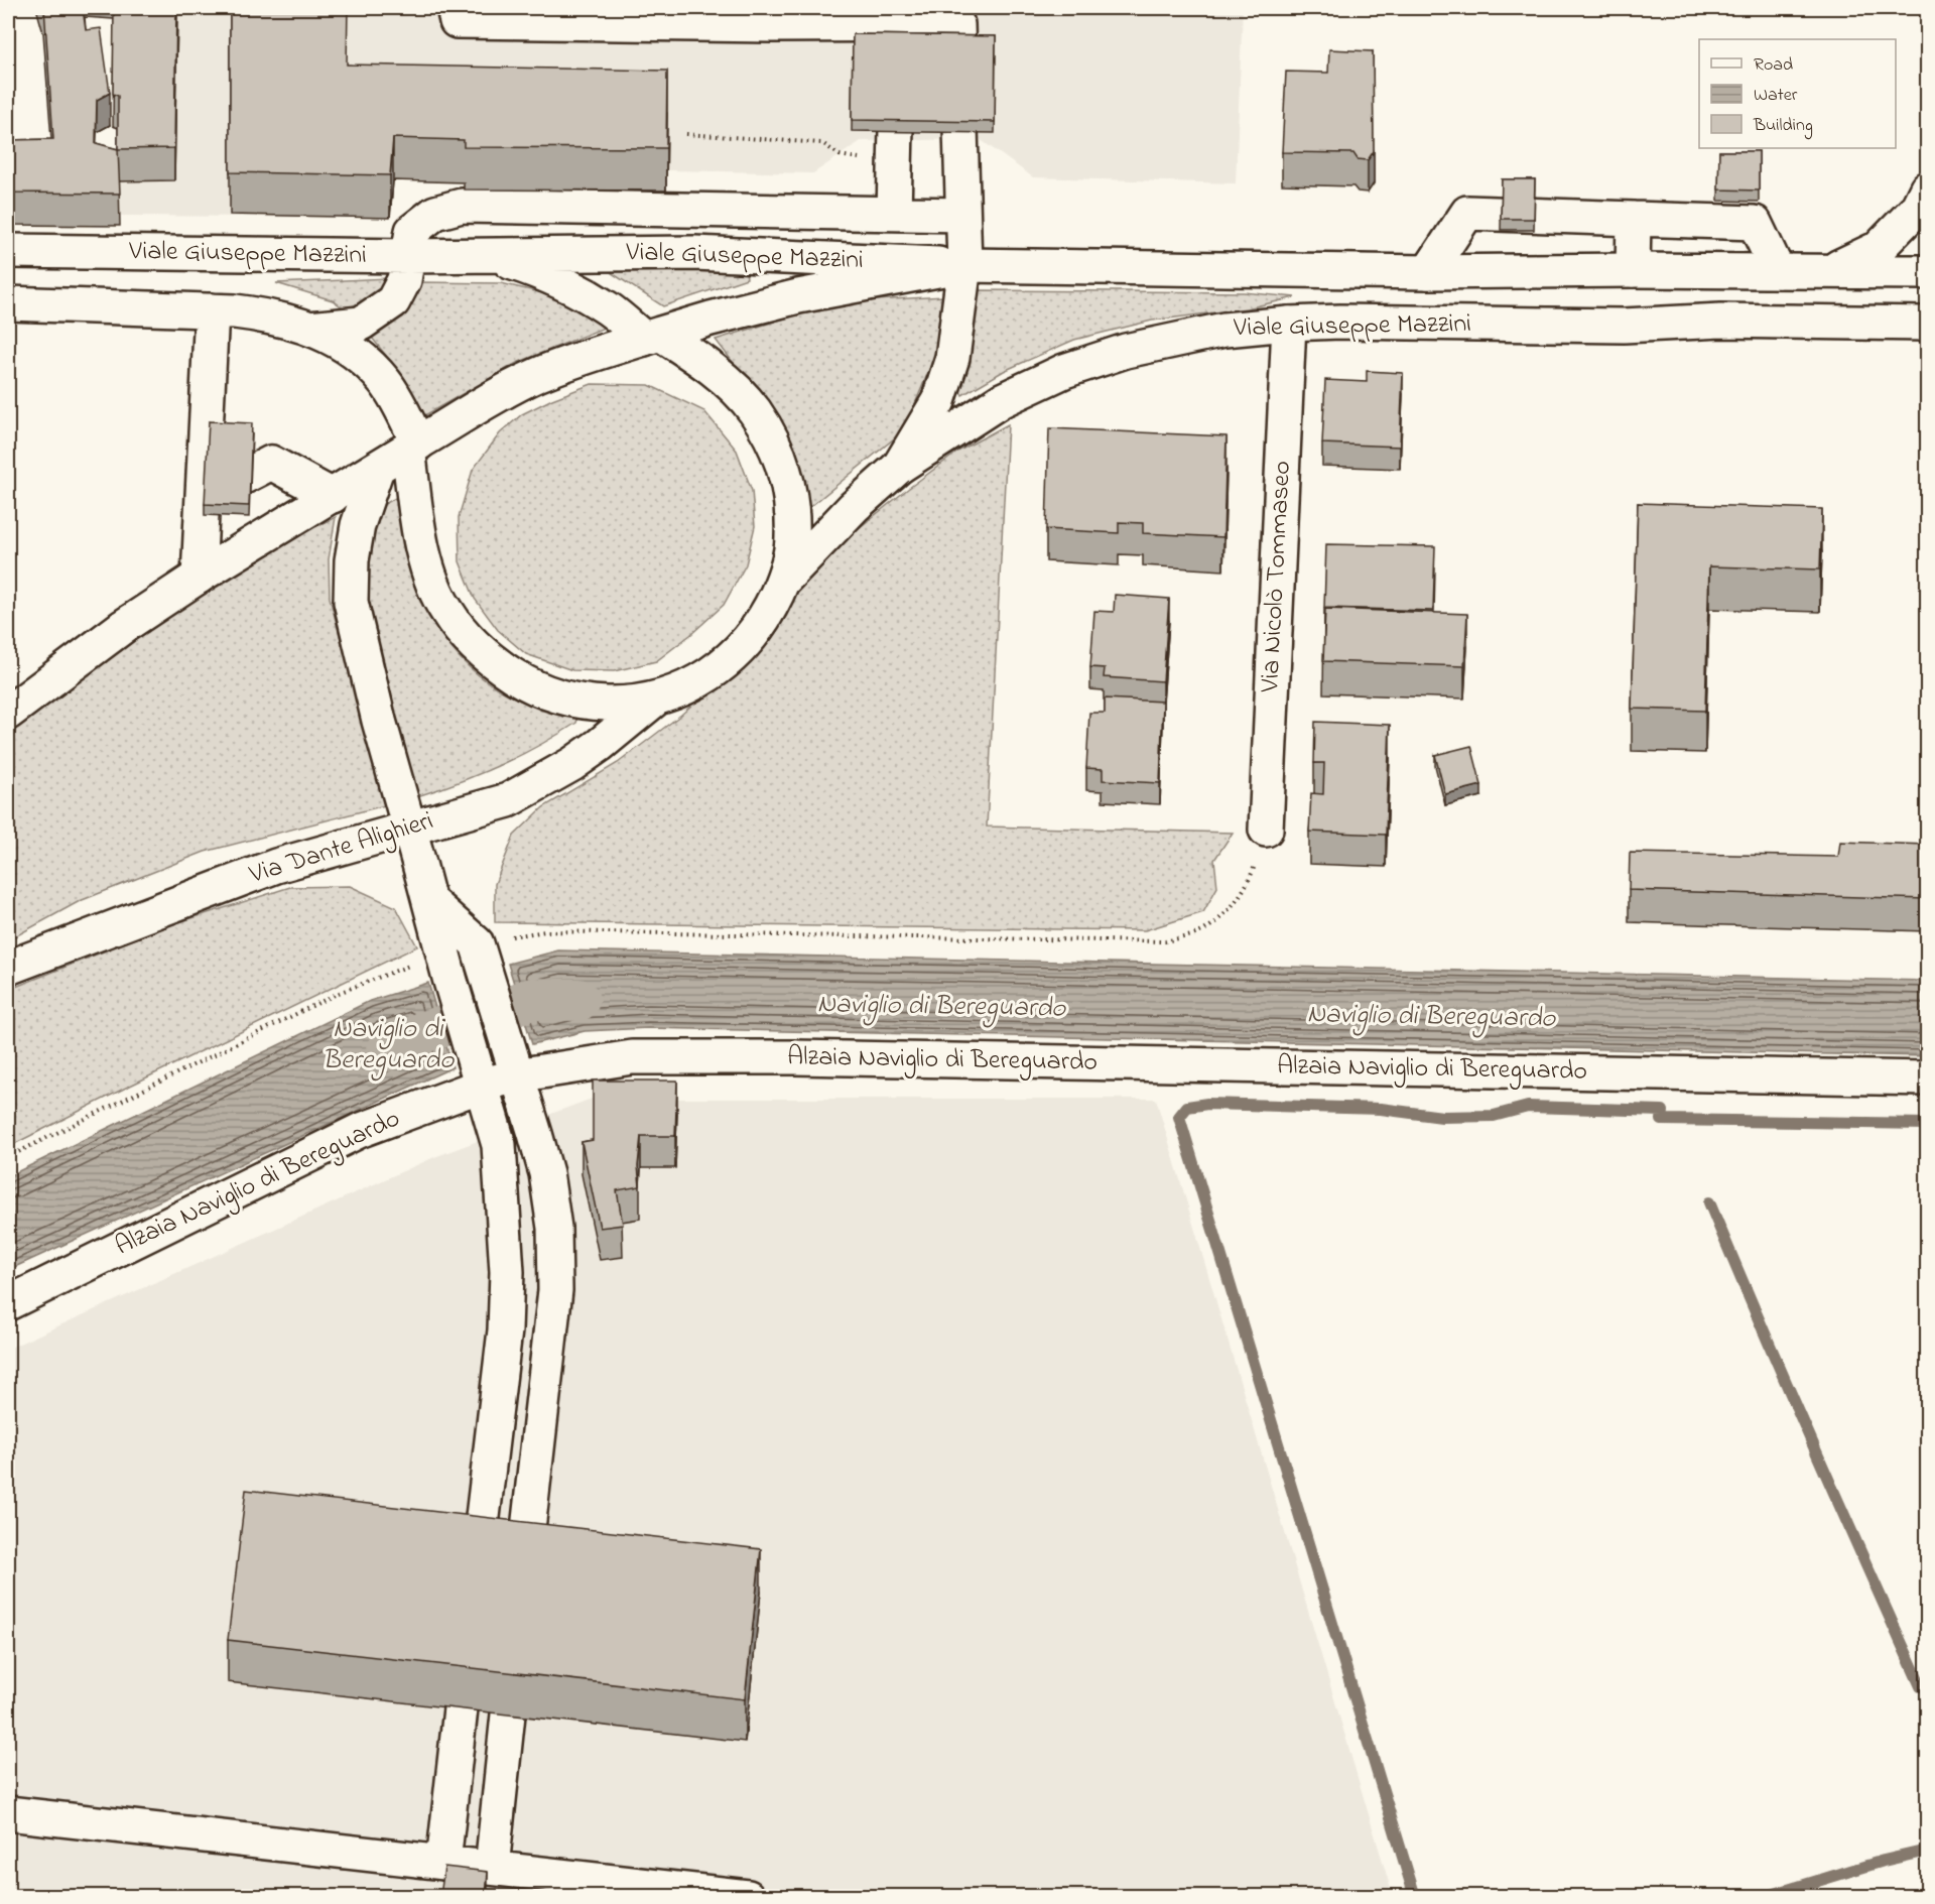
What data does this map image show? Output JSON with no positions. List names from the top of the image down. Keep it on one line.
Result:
{"streets":{"main road":["Viale Giuseppe Mazzini","Via Nicolò Tommaseo","Via Dante Alighieri","Alzaia Naviglio di Bereguardo"]},"crossings":[["Viale Giuseppe Mazzini","Via Nicolò Tommaseo"],["Viale Giuseppe Mazzini","Via Dante Alighieri"]],"water":["Naviglio di Bereguardo"],"legend":["Road","Water","Building"]}
